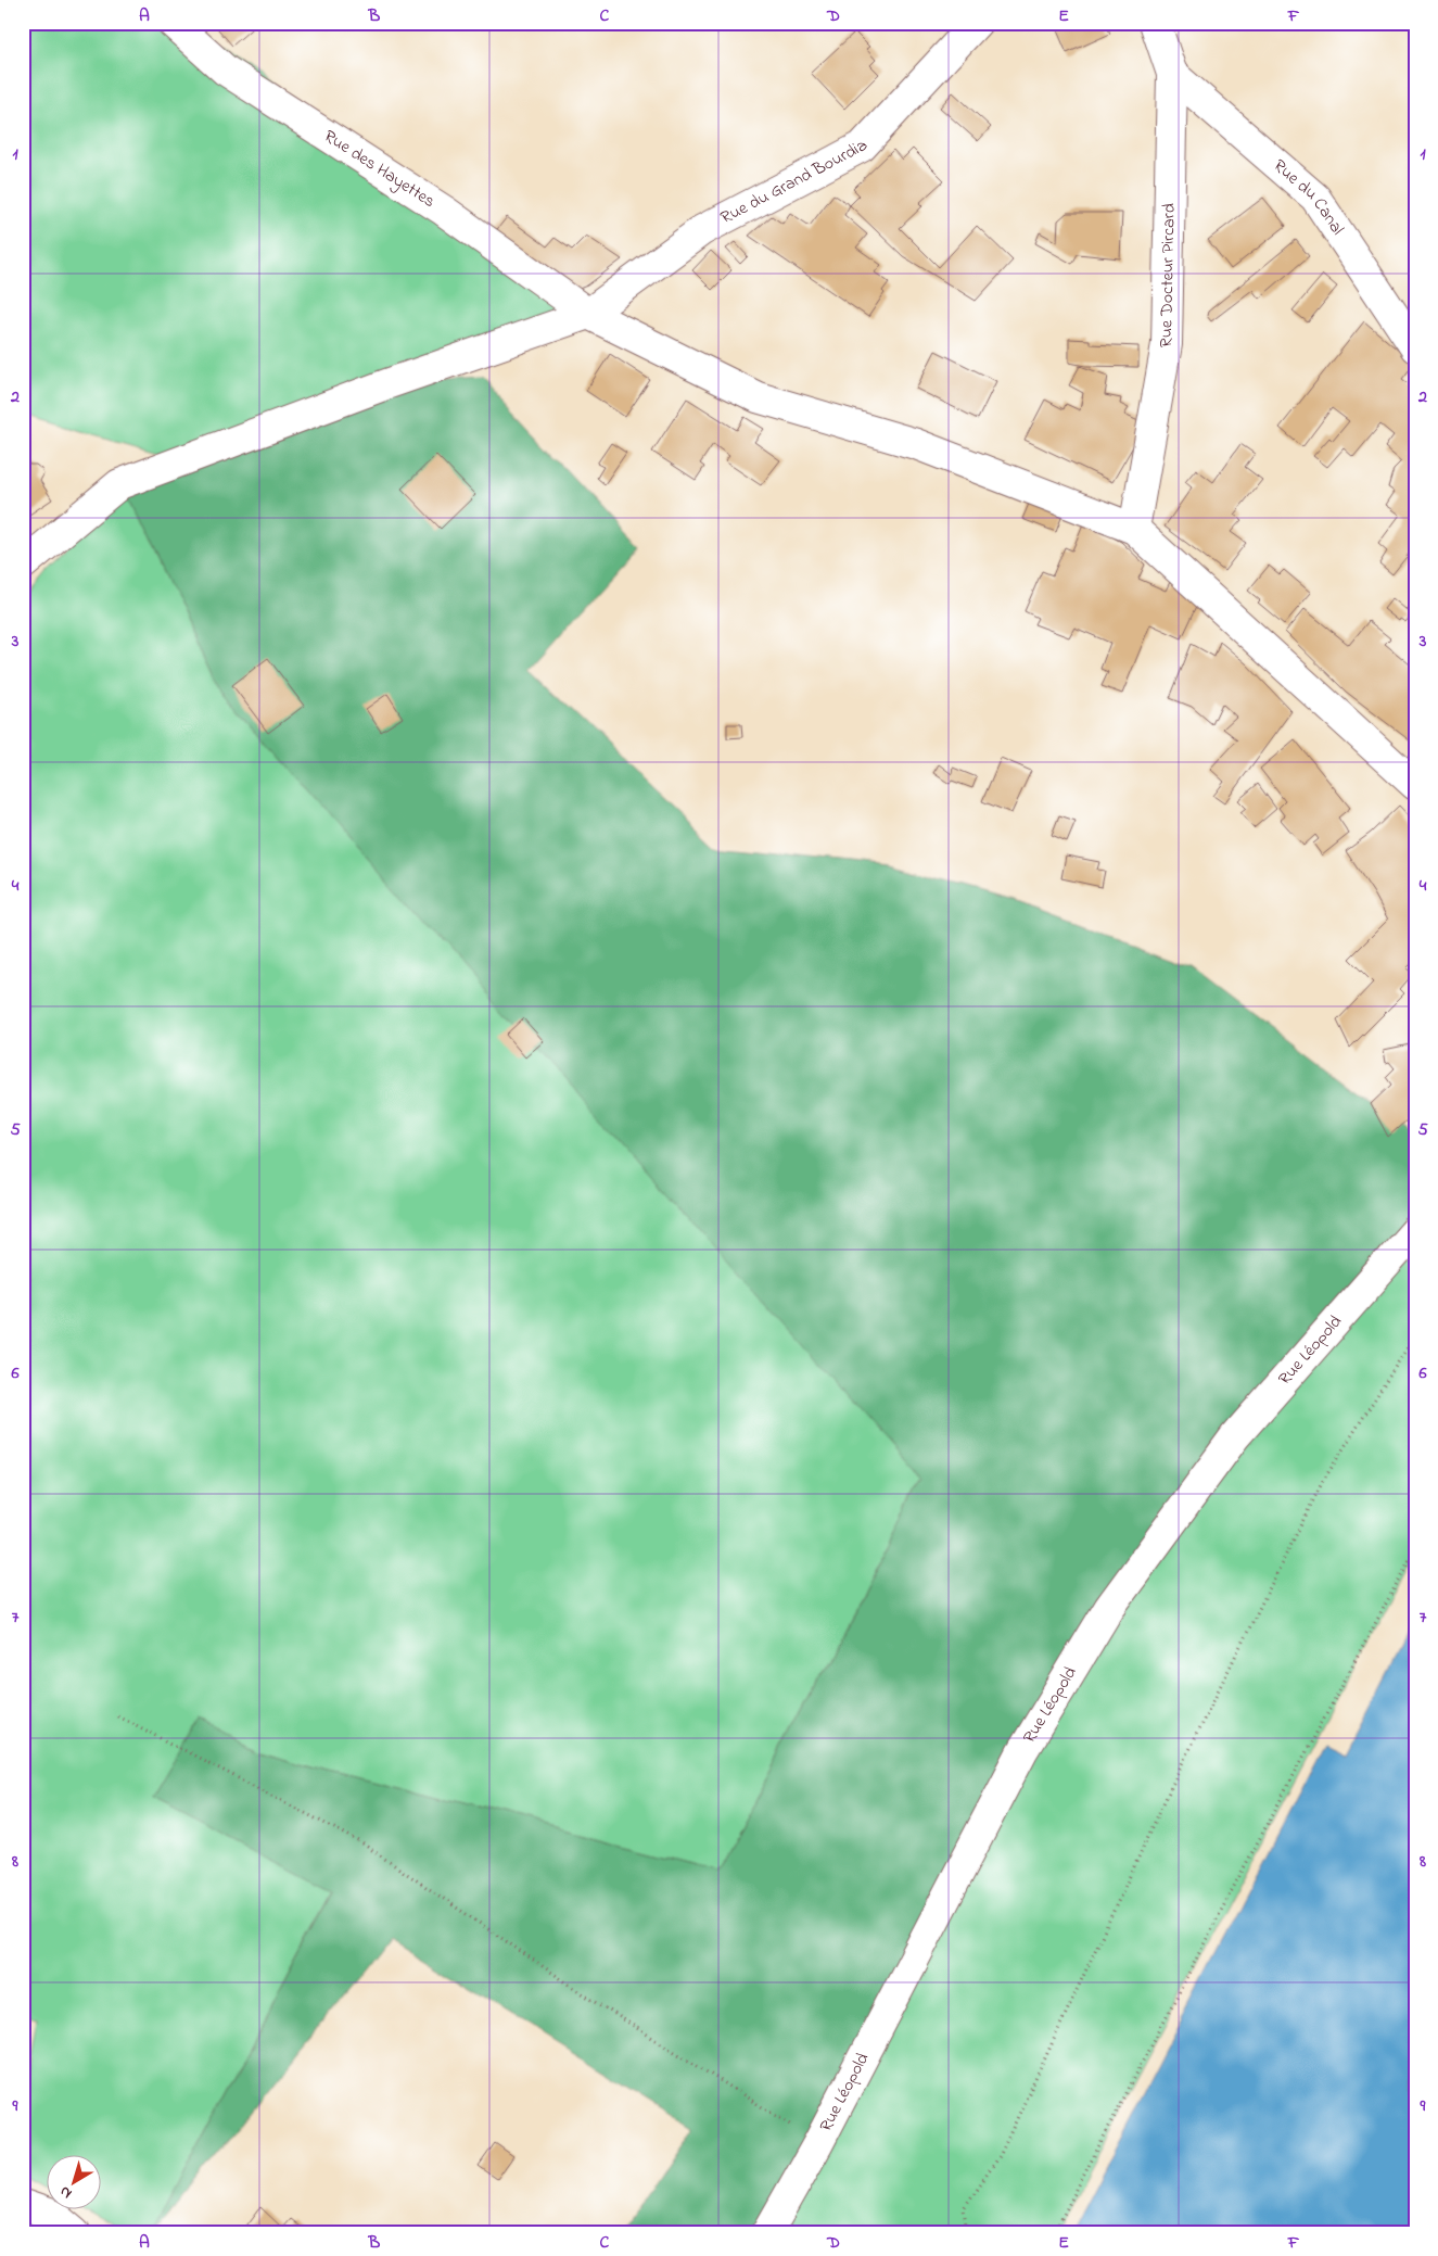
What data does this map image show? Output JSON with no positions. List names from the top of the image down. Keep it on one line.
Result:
{"streets":{"street":["Rue des Hayettes","Rue du Grand Bourdia","Rue du Canal","Rue Docteur Pircard","Rue Léopold"]},"crossings":[["Rue des Hayettes","Rue du Grand Bourdia"],["Rue des Hayettes","Rue Docteur Pircard"],["Rue du Canal","Rue Docteur Pircard"]],"north":"bottom left","grid":{"columns":["A","B","C","D","E","F"],"rows":["1","2","3","4","5","6","7","8","9"]}}
